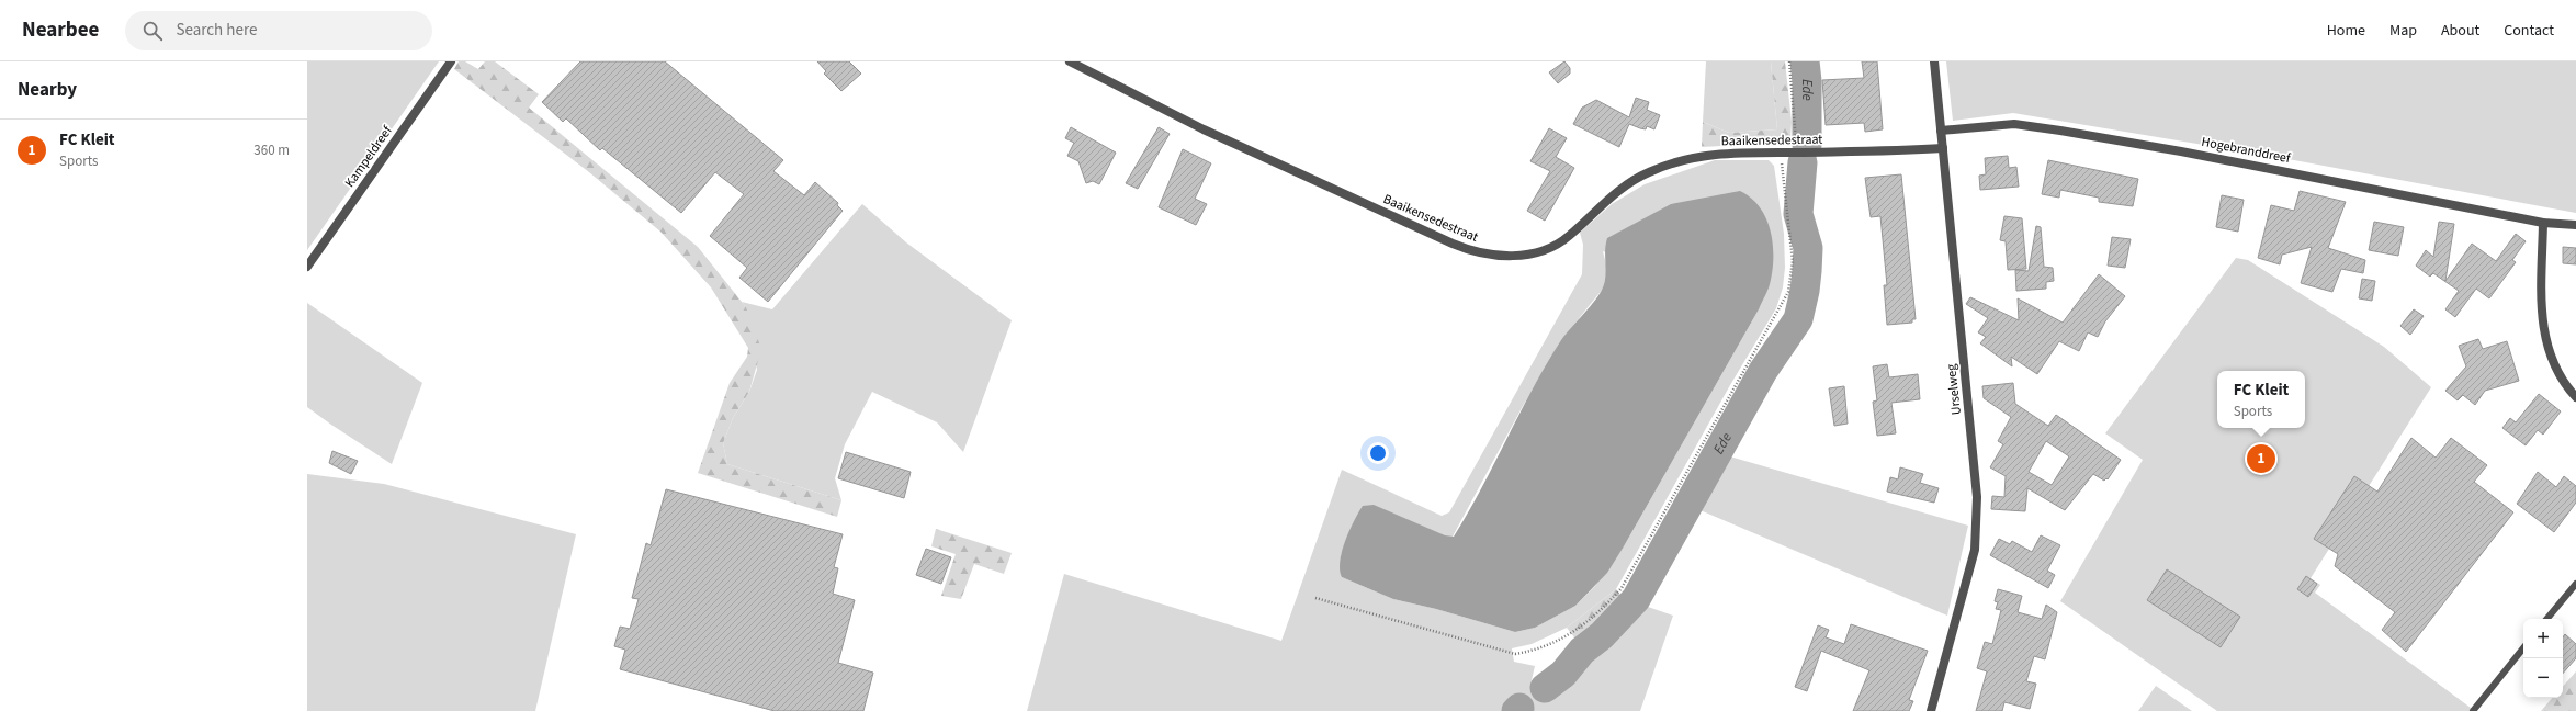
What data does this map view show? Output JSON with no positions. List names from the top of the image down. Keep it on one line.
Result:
{"streets":{"street":["Baaikensedestraat","Hogebranddreef","Kampeldreef","Urselweg"]},"crossings":[["Baaikensedestraat","Urselweg"],["Hogebranddreef","Urselweg"]],"water":["Ede"],"page":{"header":"Nearbee","search":"Search here","nav":["Home","Map","About","Contact"],"heading":"Nearby","list":[{"mark":"1","name":"FC Kleit","note":"Sports","value":"360 m"}],"popup":["FC Kleit","Sports"],"pins":"1","map_buttons":["+","−"]}}
